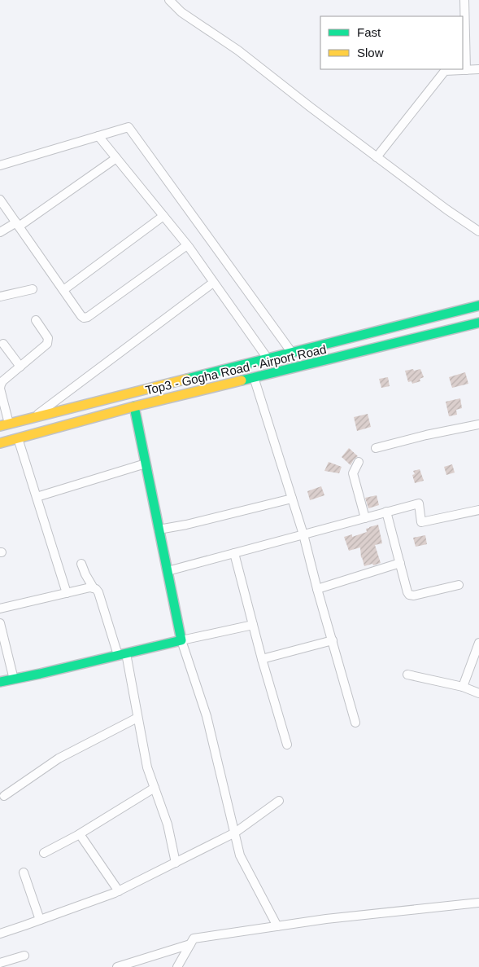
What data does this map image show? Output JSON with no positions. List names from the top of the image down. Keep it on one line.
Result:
{"streets":{"main road":["Top3 - Gogha Road - Airport Road"]},"legend":["Fast","Slow"]}
